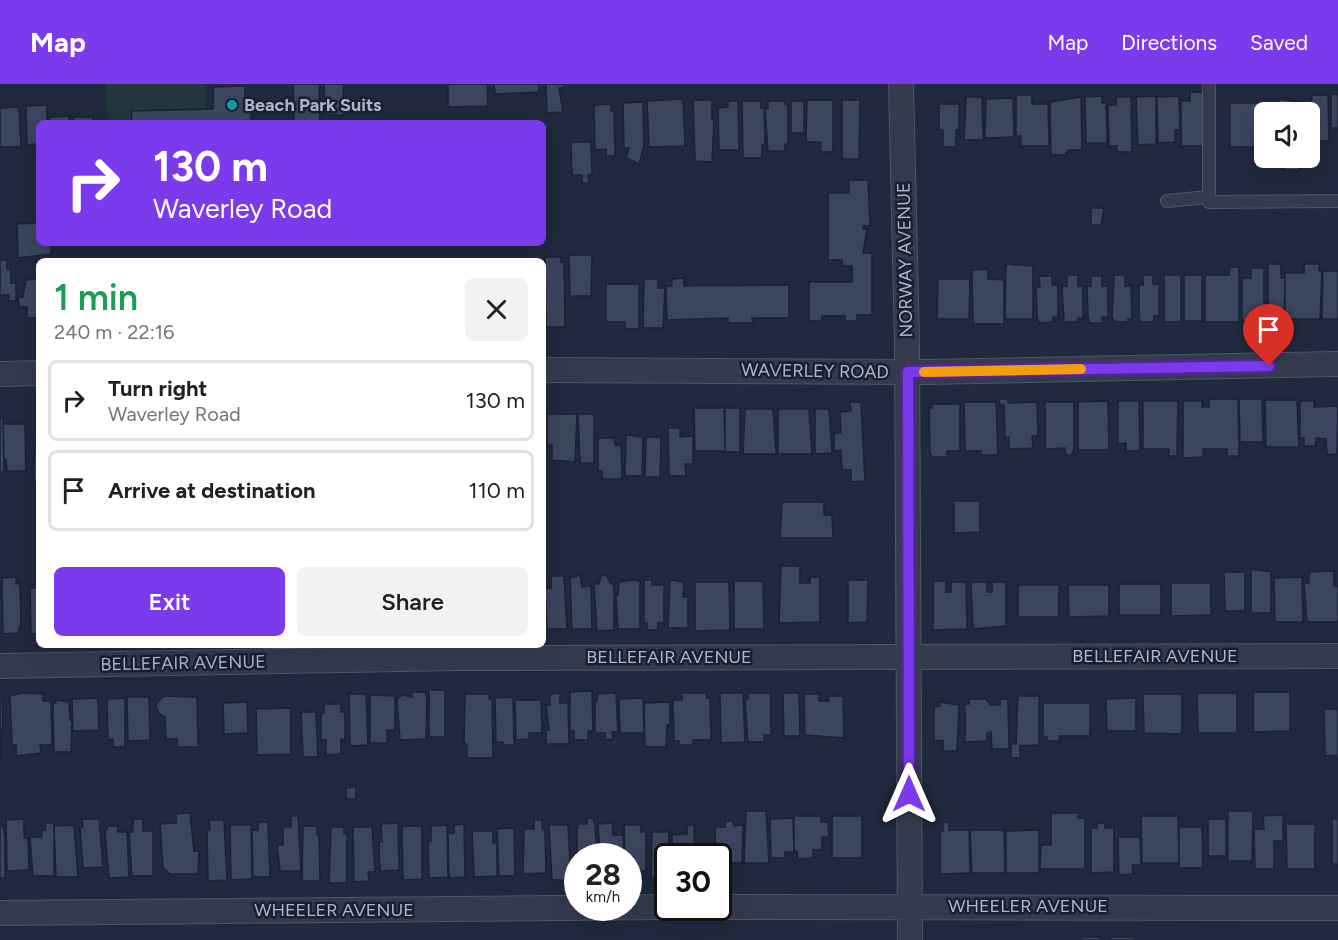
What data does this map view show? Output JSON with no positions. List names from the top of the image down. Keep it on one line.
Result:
{"streets":{"street":["NORWAY AVENUE","WAVERLEY ROAD","BELLEFAIR AVENUE","WHEELER AVENUE"]},"crossings":[["NORWAY AVENUE","WAVERLEY ROAD"],["NORWAY AVENUE","BELLEFAIR AVENUE"],["NORWAY AVENUE","WHEELER AVENUE"]],"places":["Beach Park Suits"],"page":{"header":"Map","nav":["Map","Directions","Saved"],"turn":["130 m","Waverley Road"],"heading":["1 min","240 m · 22:16"],"list":[{"name":"Turn right","note":"Waverley Road","value":"130 m"},{"name":"Arrive at destination","value":"110 m"}],"buttons":["Exit","Share"],"speed":"28 km/h","limit":"30"}}
